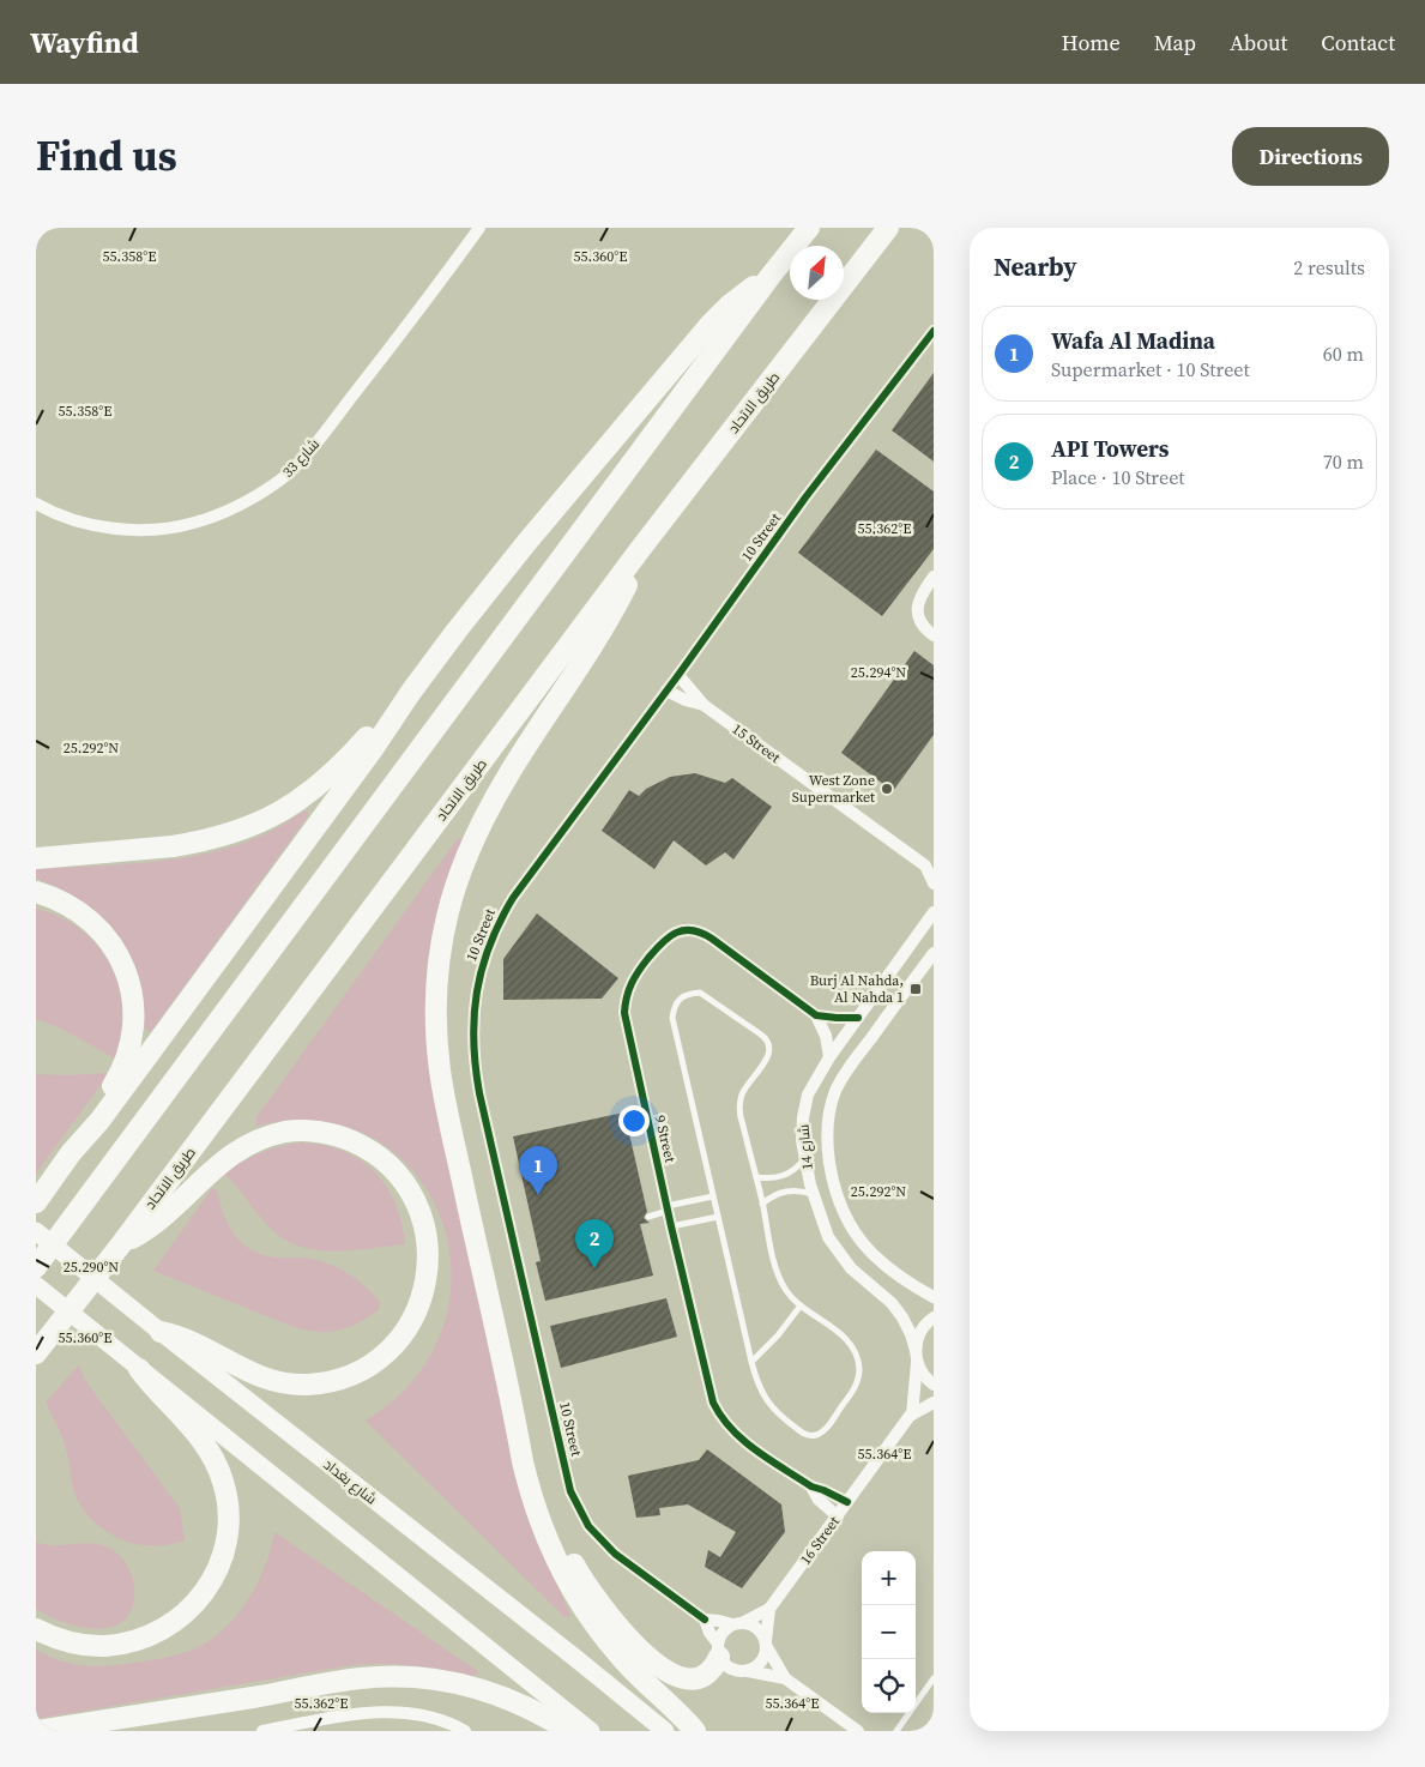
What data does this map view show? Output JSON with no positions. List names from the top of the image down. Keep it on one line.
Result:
{"streets":{"highway":["طريق الاتحاد"],"main road":["شارع بغداد"],"street":["شارع 33","10 Street","15 Street","9 Street","شارع 14","16 Street"]},"places":{"other":["West Zone Supermarket"],"transit":["Burj Al Nahda, Al Nahda 1"]},"north":"top right","page":{"header":"Wayfind","nav":["Home","Map","About","Contact"],"title":"Find us","buttons":"Directions","heading":["Nearby","2 results"],"list":[{"mark":"1","name":"Wafa Al Madina","note":"Supermarket · 10 Street","value":"60 m"},{"mark":"2","name":"API Towers","note":"Place · 10 Street","value":"70 m"}],"pins":["1","2"],"map_buttons":["+","−"]},"coordinates":["55.358°E","55.360°E","55.362°E","25.294°N","25.292°N","25.290°N","55.364°E"]}
